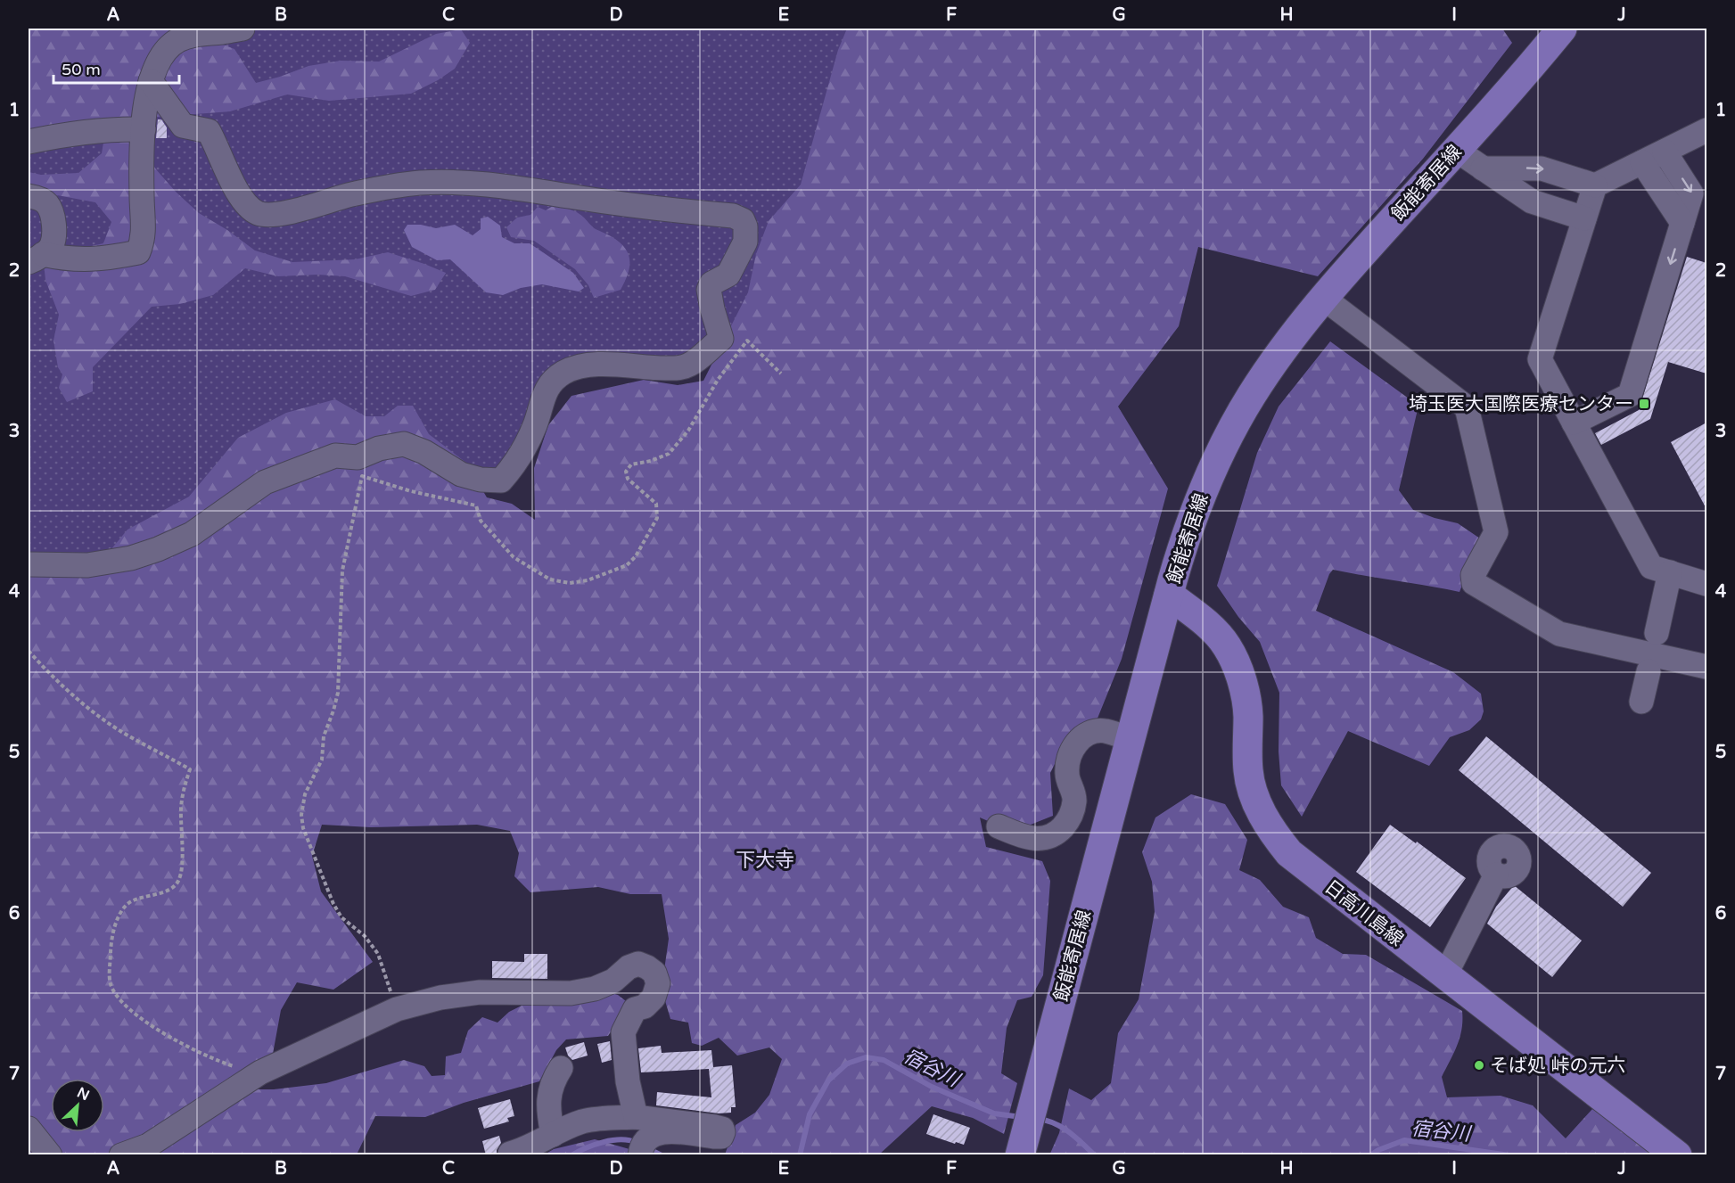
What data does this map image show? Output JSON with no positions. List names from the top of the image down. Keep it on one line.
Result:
{"streets":{"main road":["飯能寄居線","日高川島線"]},"crossings":[["飯能寄居線","日高川島線"]],"districts":["下大寺"],"water":["宿谷川"],"places":{"transit":["埼玉医大国際医療センター"],"other":["そば処 峠の元六"]},"scale_bar":"50 m","north":"top right","grid":{"columns":["A","B","C","D","E","F","G","H","I","J"],"rows":["1","2","3","4","5","6","7"]}}
